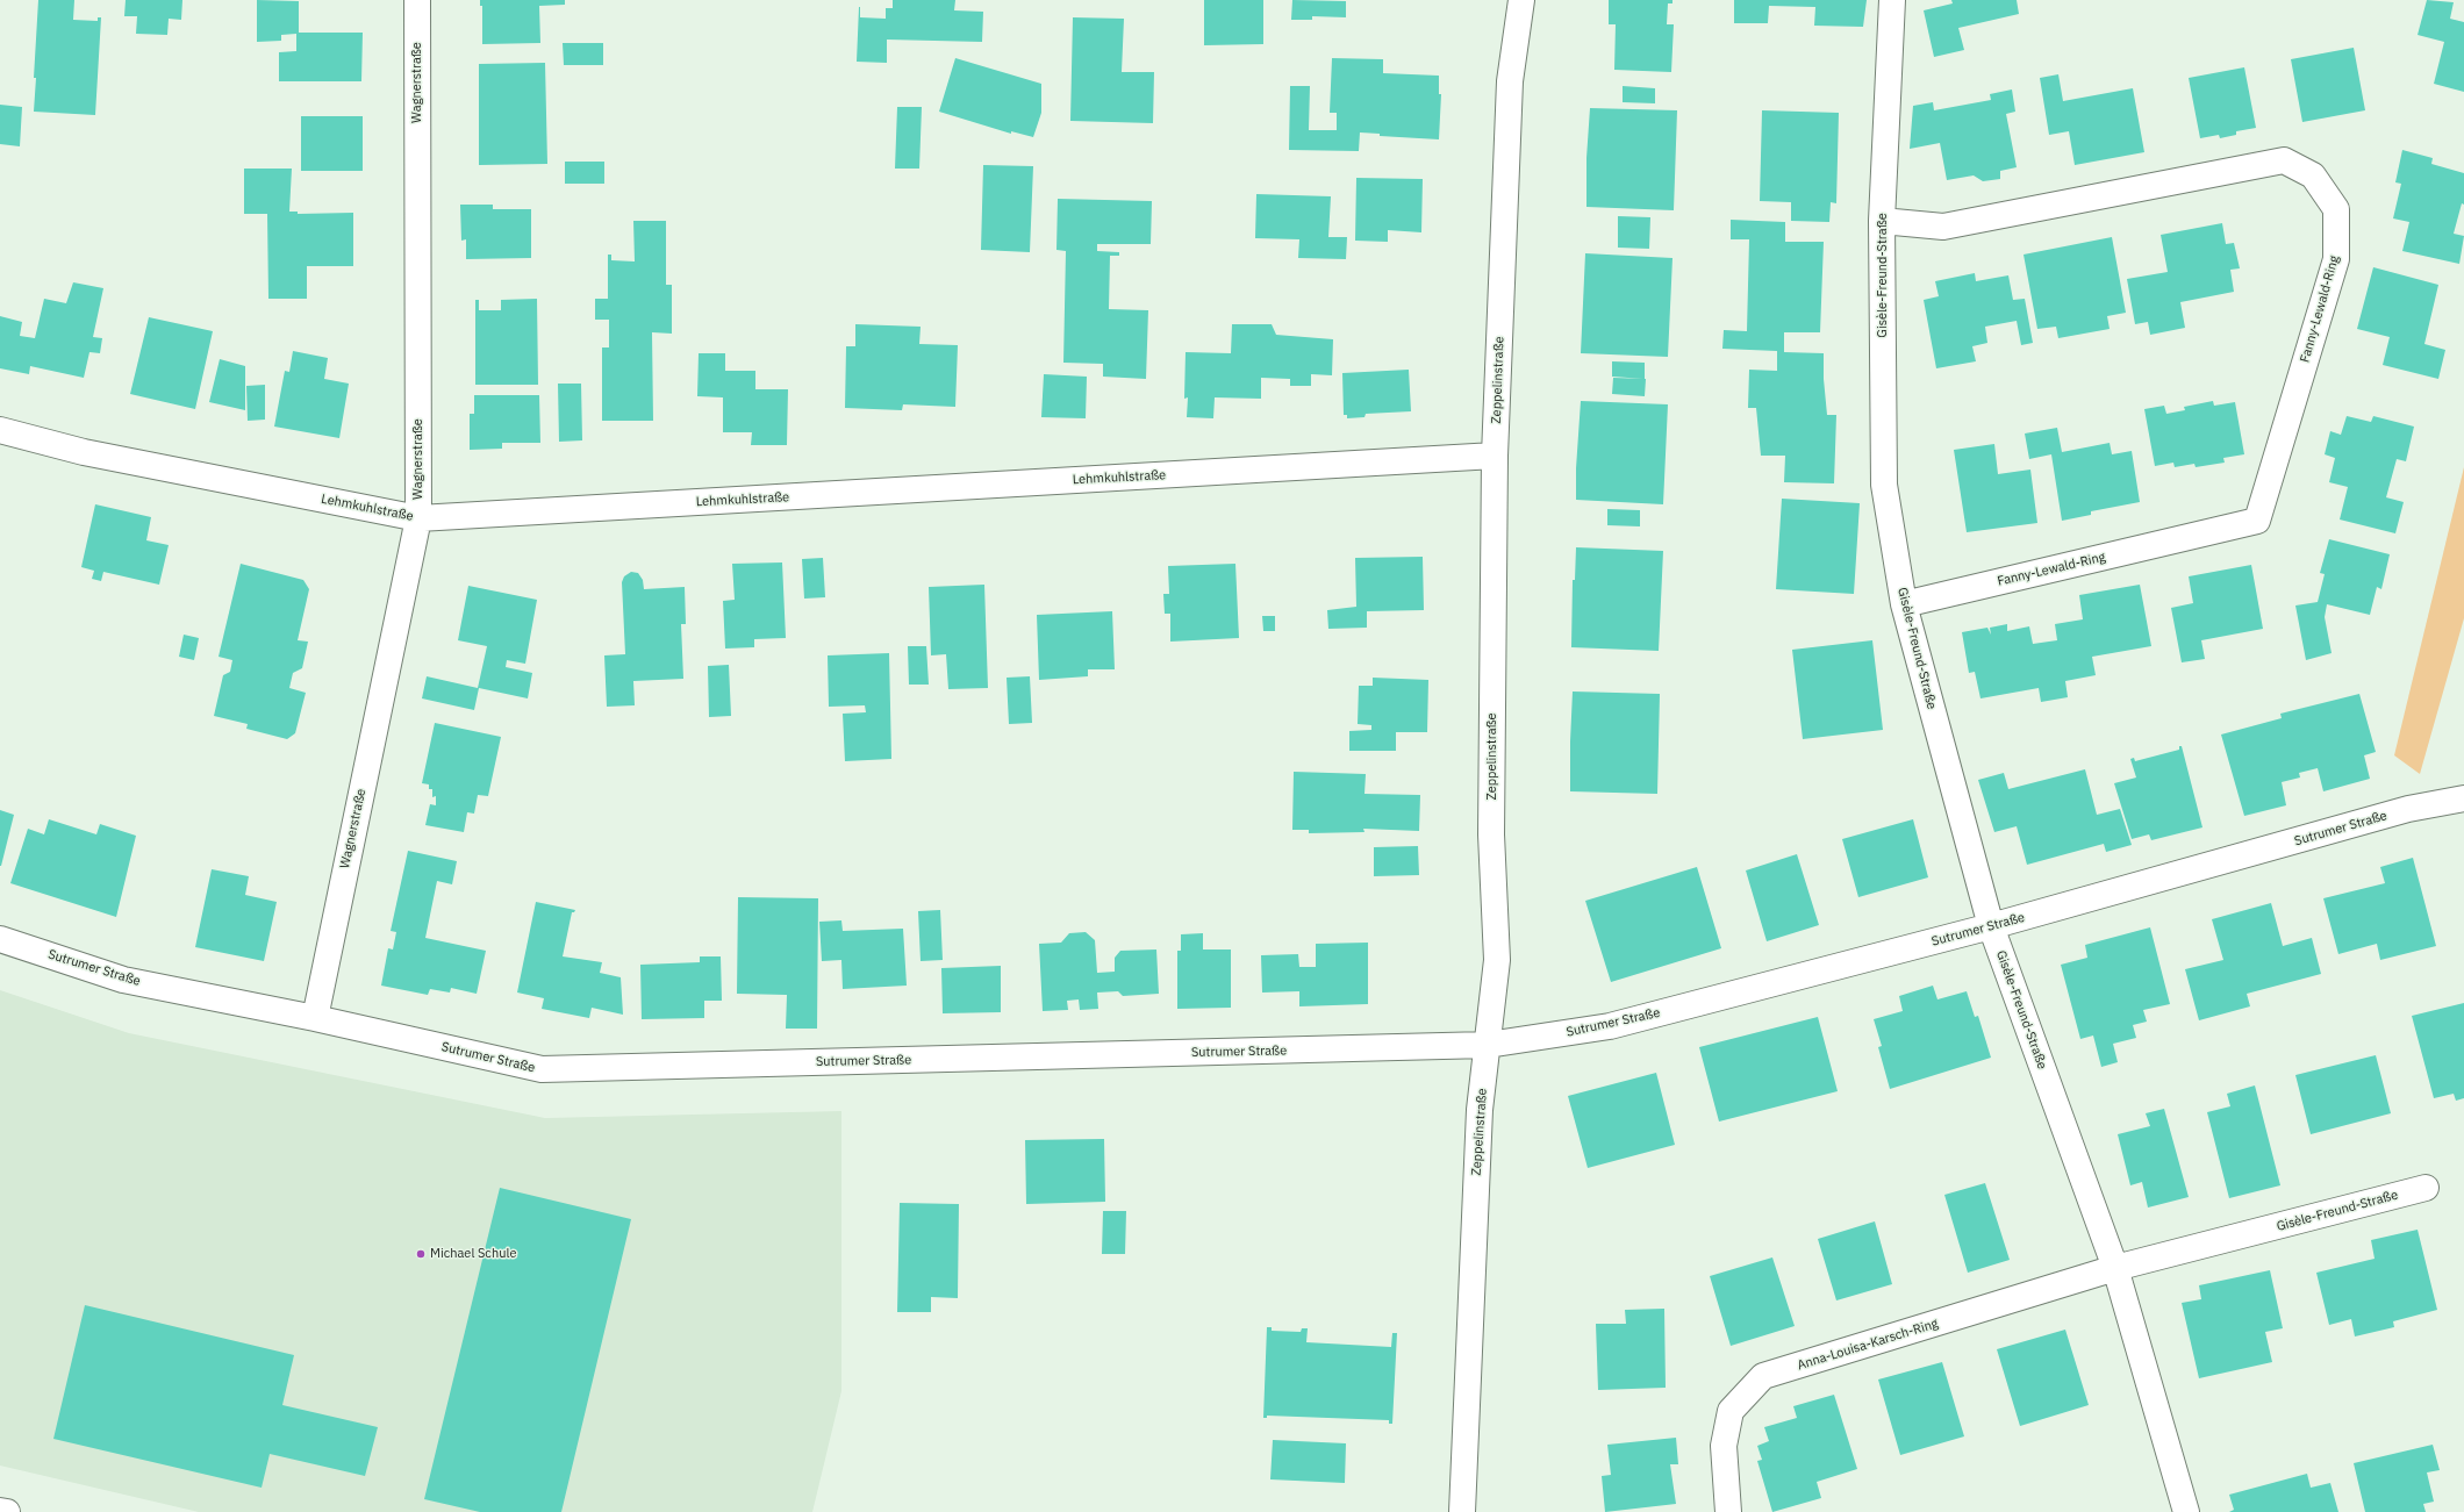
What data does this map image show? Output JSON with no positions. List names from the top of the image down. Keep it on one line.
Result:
{"streets":{"street":["Wagnerstraße","Gisèle-Freund-Straße","Fanny-Lewald-Ring","Zeppelinstraße","Lehmkuhlstraße","Sutrumer Straße","Anna-Louisa-Karsch-Ring"]},"crossings":[["Wagnerstraße","Lehmkuhlstraße"],["Wagnerstraße","Sutrumer Straße"],["Gisèle-Freund-Straße","Fanny-Lewald-Ring"],["Gisèle-Freund-Straße","Sutrumer Straße"],["Gisèle-Freund-Straße","Anna-Louisa-Karsch-Ring"],["Zeppelinstraße","Lehmkuhlstraße"],["Zeppelinstraße","Sutrumer Straße"]],"places":["Michael Schule"]}
